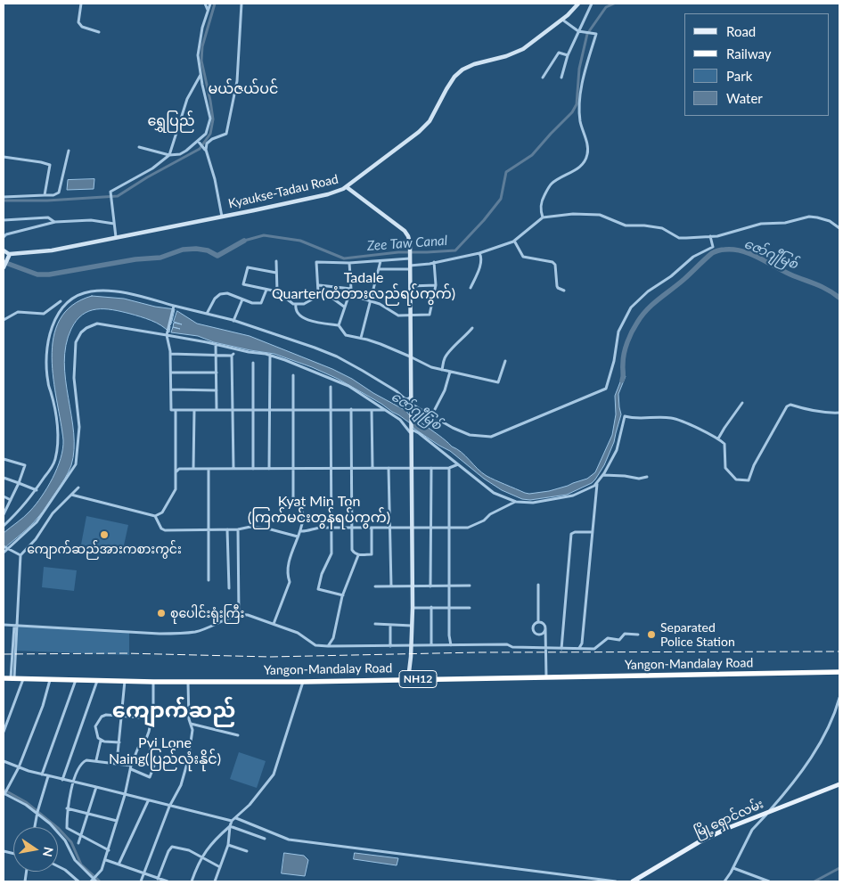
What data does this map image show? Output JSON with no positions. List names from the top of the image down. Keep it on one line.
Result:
{"streets":{"highway":["Yangon-Mandalay Road","NH12"],"main road":["Kyaukse-Tadau Road","မြို့ရှောင်လမ်း"]},"districts":["မယ်ဇယ်ပင်","ရွှေပြည်","Tadale Quarter(တံတားလည်ရပ်ကွက်)","Kyat Min Ton (ကြက်မင်းတွန်ရပ်ကွက်)","ကျောက်ဆည်","Pyi Lone Naing(ပြည်လုံးနိုင်)"],"water":["Zee Taw Canal","ဇော်ဂျီမြစ်"],"places":["ကျောက်ဆည်အားကစားကွင်း","စုပေါင်းရုံးကြီး","Separated Police Station"],"legend":["Road","Railway","Park","Water"],"north":"right"}
